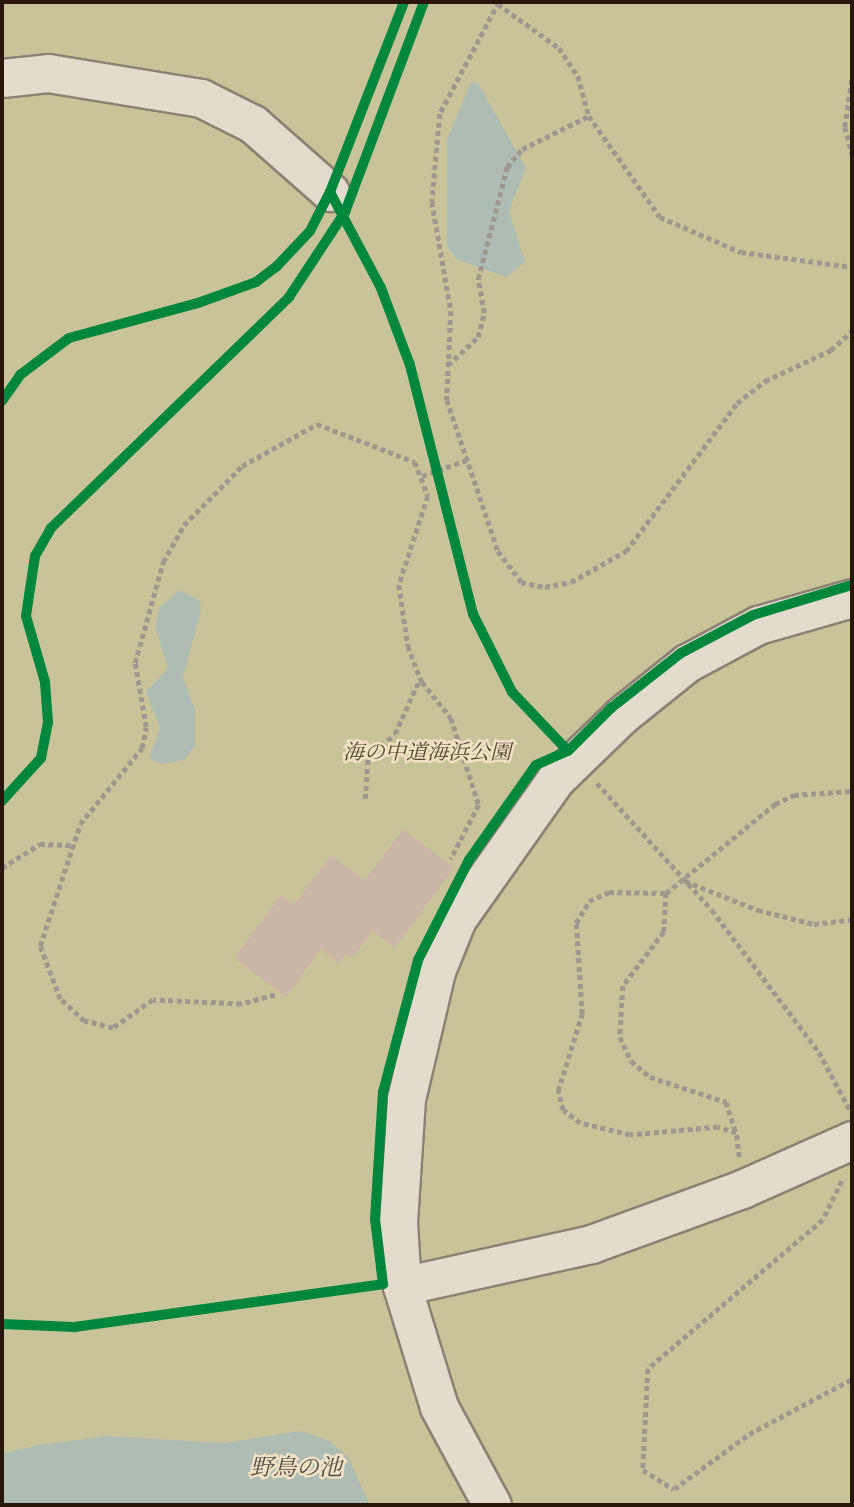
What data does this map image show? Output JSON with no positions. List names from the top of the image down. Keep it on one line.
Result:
{"water":["野鳥の池"],"parks":["海の中道海浜公園"]}
